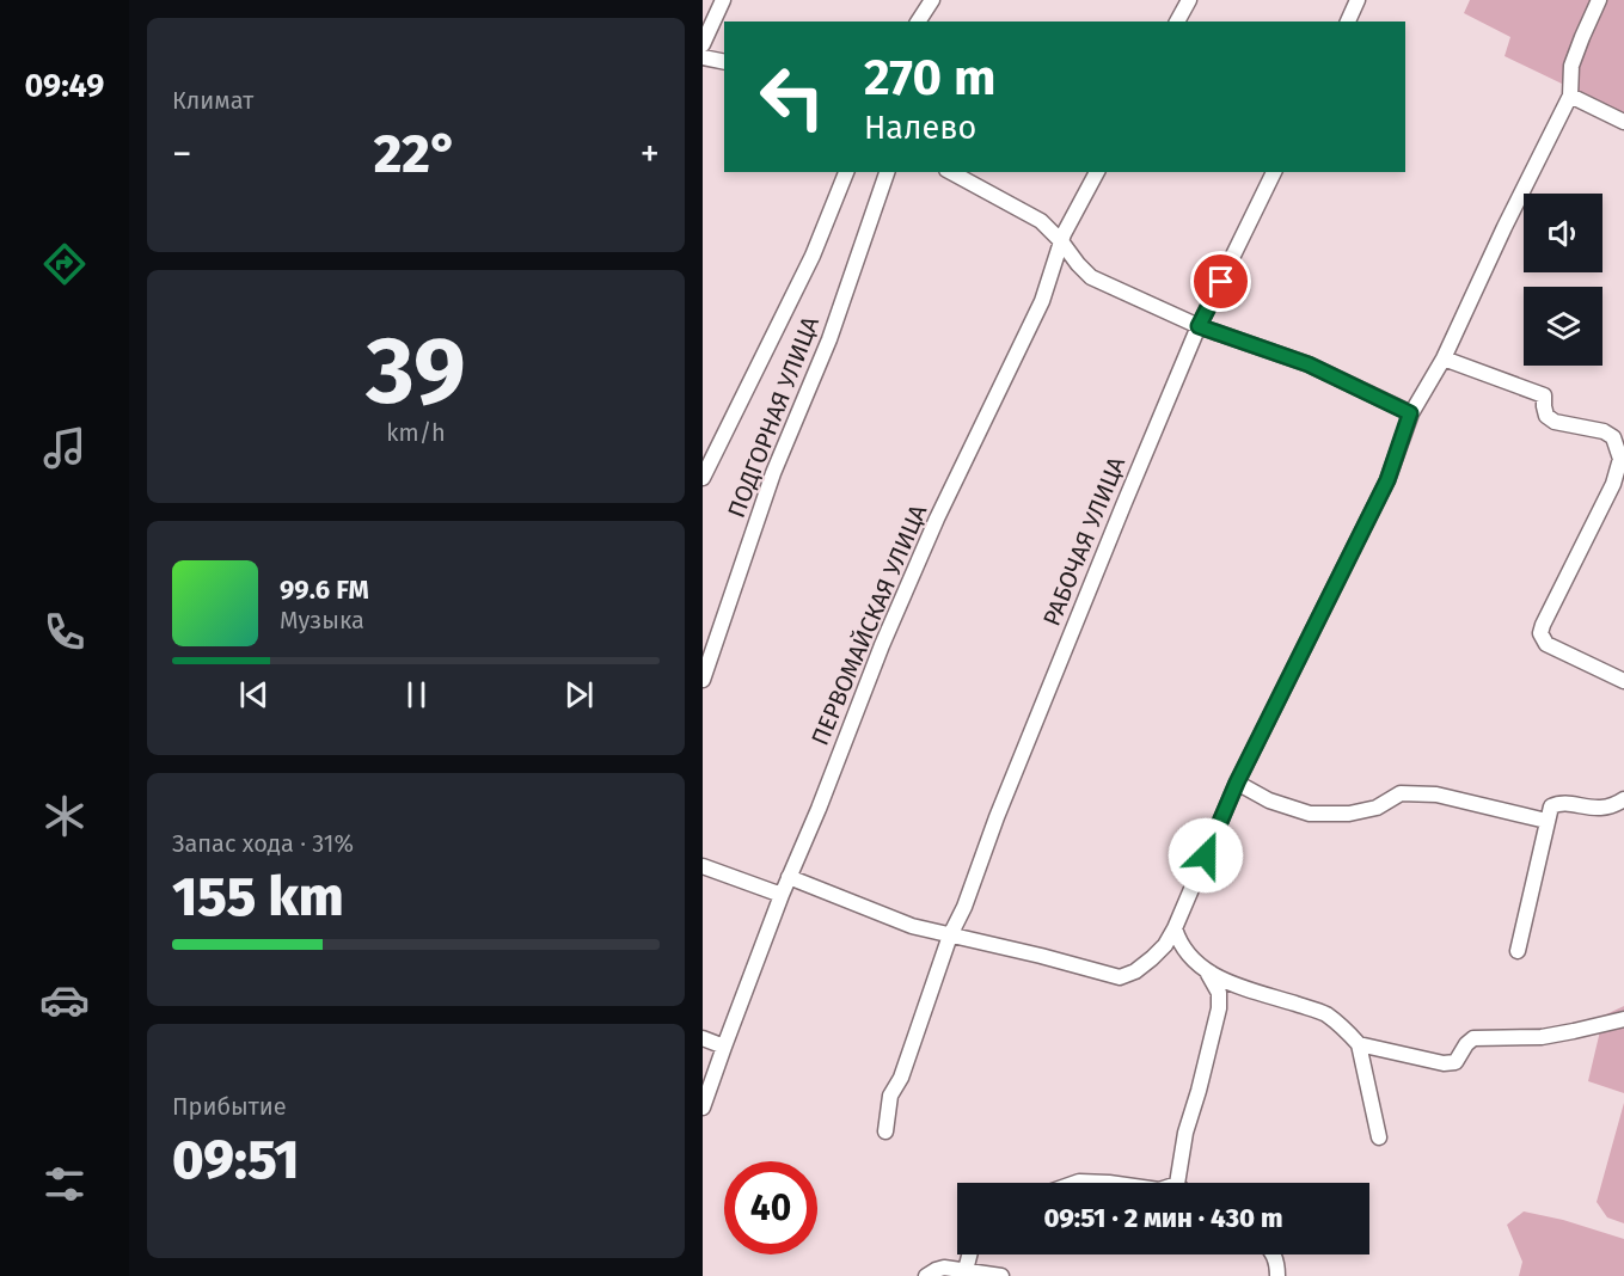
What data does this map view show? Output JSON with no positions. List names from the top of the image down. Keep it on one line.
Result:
{"streets":{"street":["ПОДГОРНАЯ УЛИЦА","РАБОЧАЯ УЛИЦА","ПЕРВОМАЙСКАЯ УЛИЦА"]},"page":{"tabs":"09:49","tile":["Климат",["39","km/h"],["Запас хода · 31%","155 km"],["Прибытие","09:51"]],"turn":["270 m","Налево"],"heat":["−","22°","+"],"song":["99.6 FM","Музыка"],"limit":"40","trip":"09:51 · 2 мин · 430 m"}}
